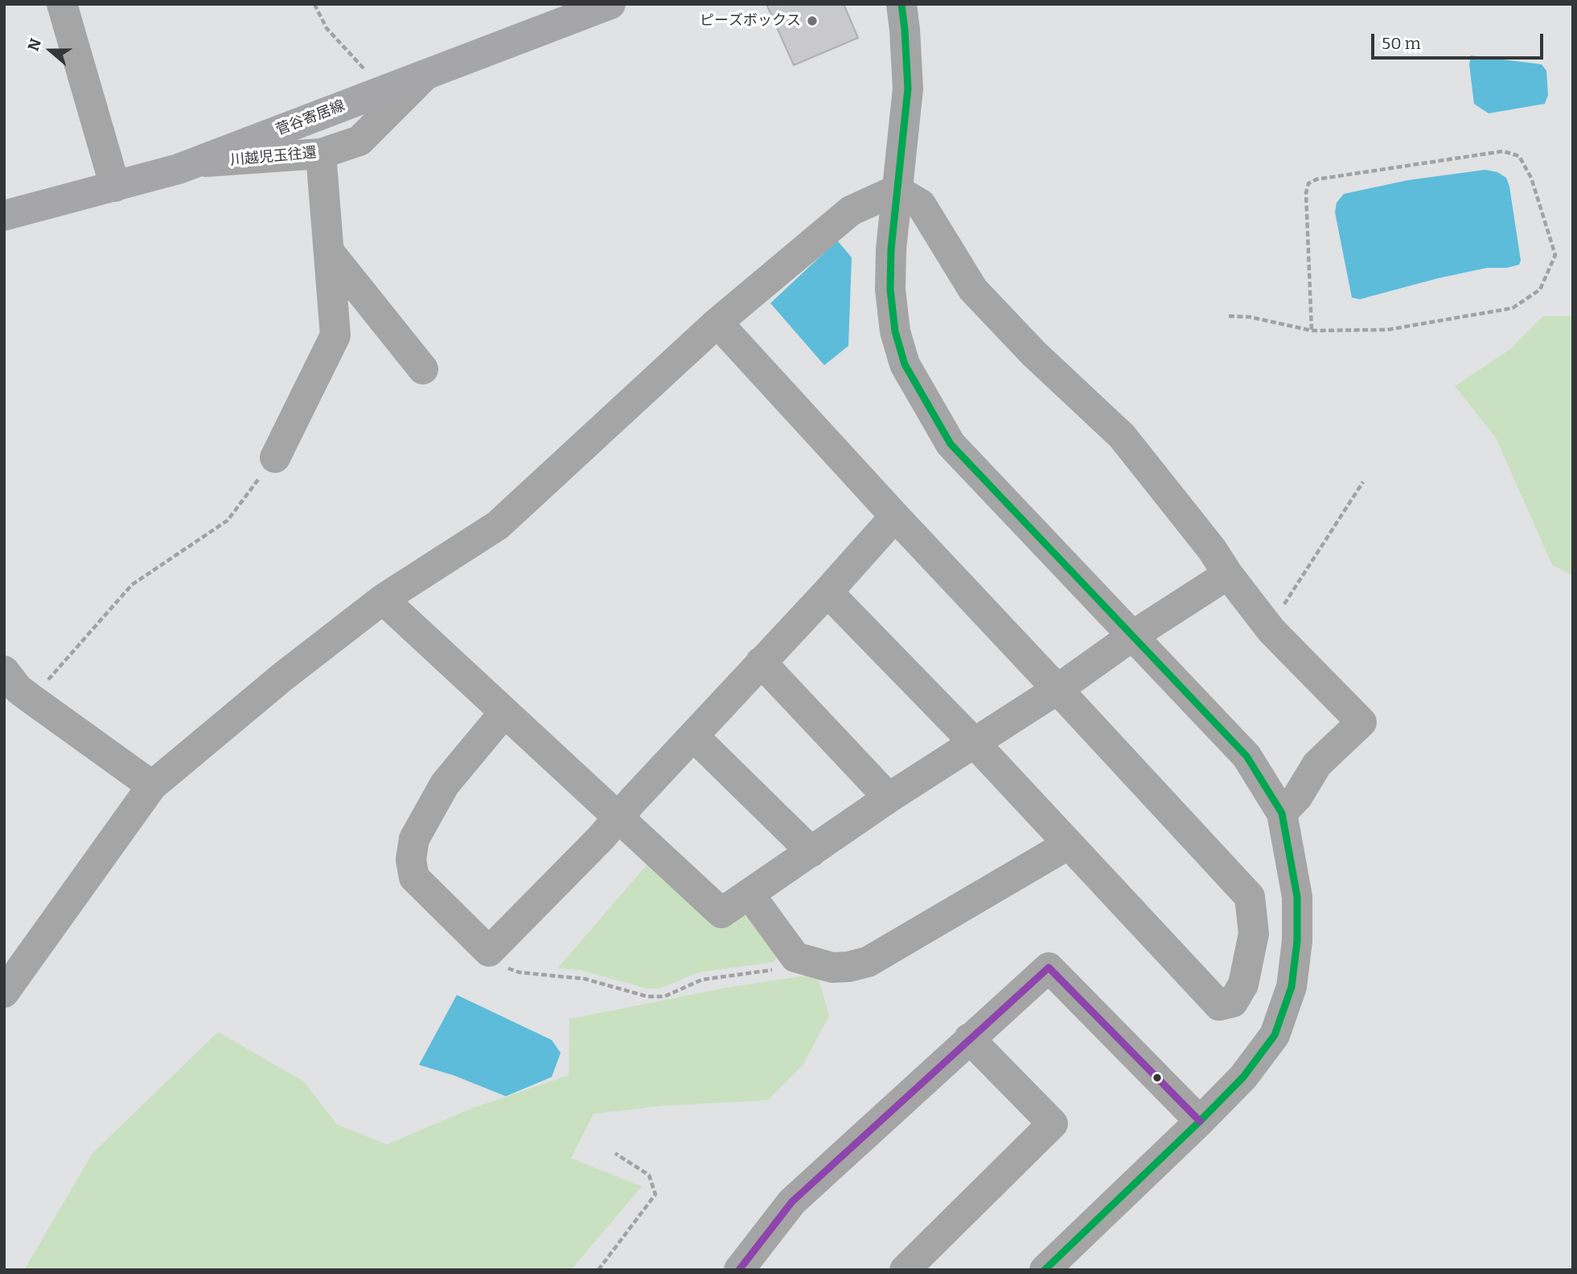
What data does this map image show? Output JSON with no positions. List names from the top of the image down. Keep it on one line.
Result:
{"streets":{"main road":["菅谷寄居線"],"street":["川越児玉往還"]},"crossings":[["菅谷寄居線","川越児玉往還"]],"places":["ピーズボックス"],"scale_bar":"50 m","north":"left"}
